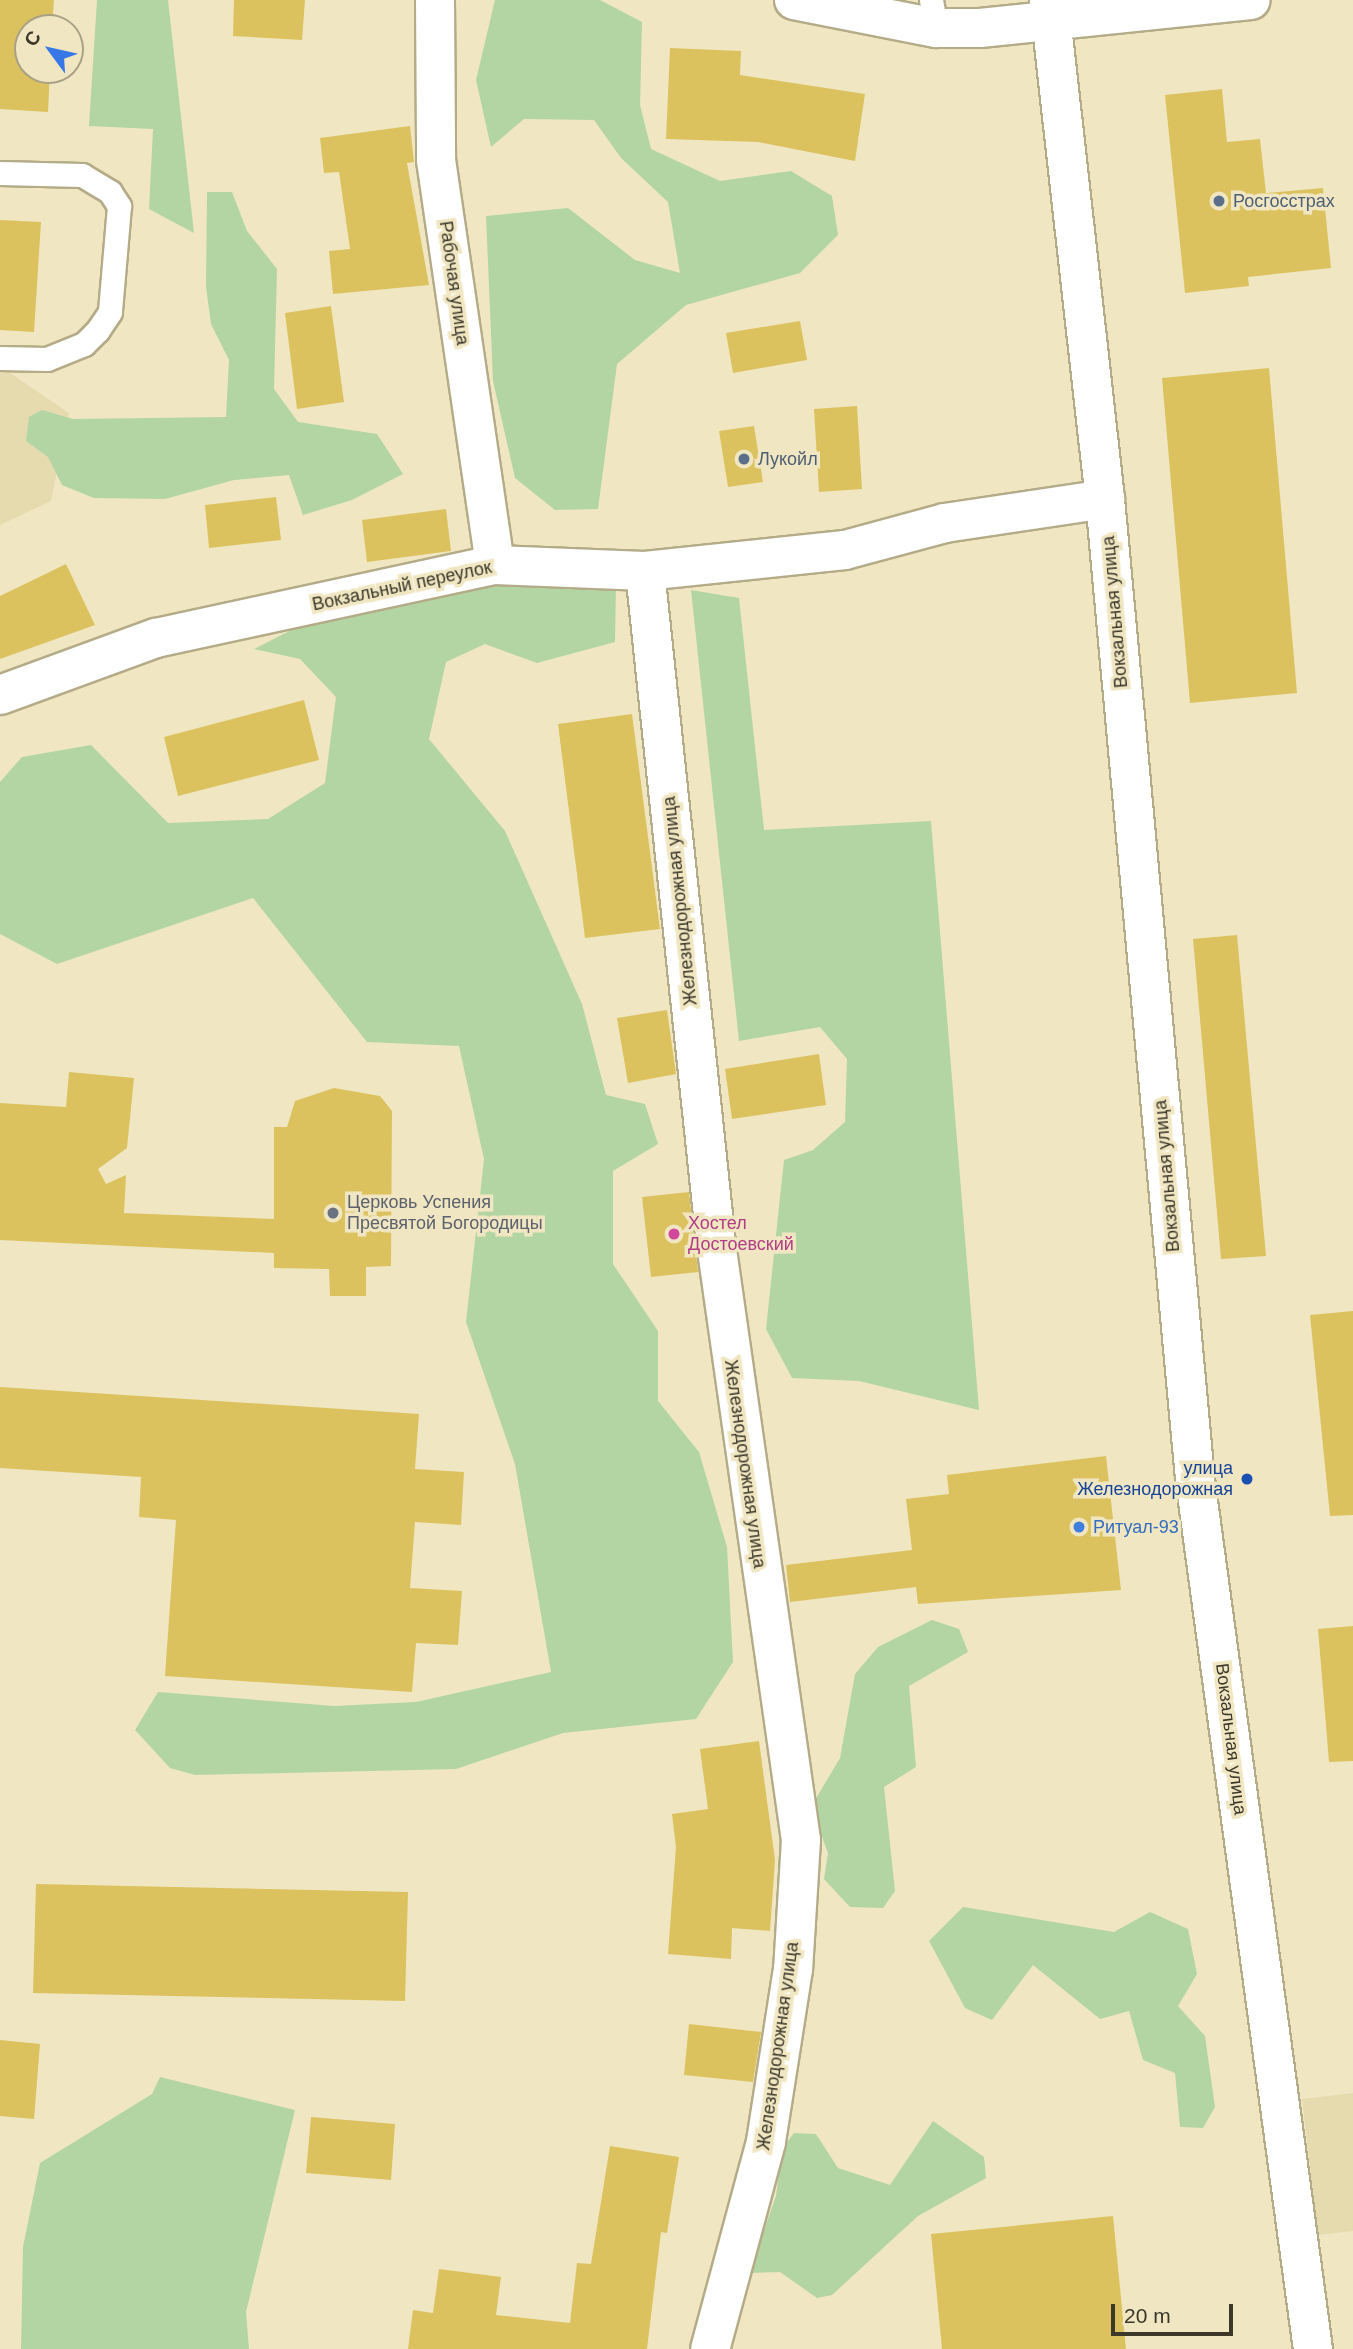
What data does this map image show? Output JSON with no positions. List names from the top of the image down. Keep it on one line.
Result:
{"streets":{"street":["Рабочая улица","Вокзальный переулок","Вокзальная улица","Железнодорожная улица"]},"crossings":[["Рабочая улица","Вокзальный переулок"],["Вокзальный переулок","Вокзальная улица"],["Вокзальный переулок","Железнодорожная улица"]],"places":["Росгосстрах","Лукойл","Церковь Успения Пресвятой Богородицы","Хостел Достоевский","улица Железнодорожная","Ритуал-93"],"scale_bar":"20 m","north":"top left"}
